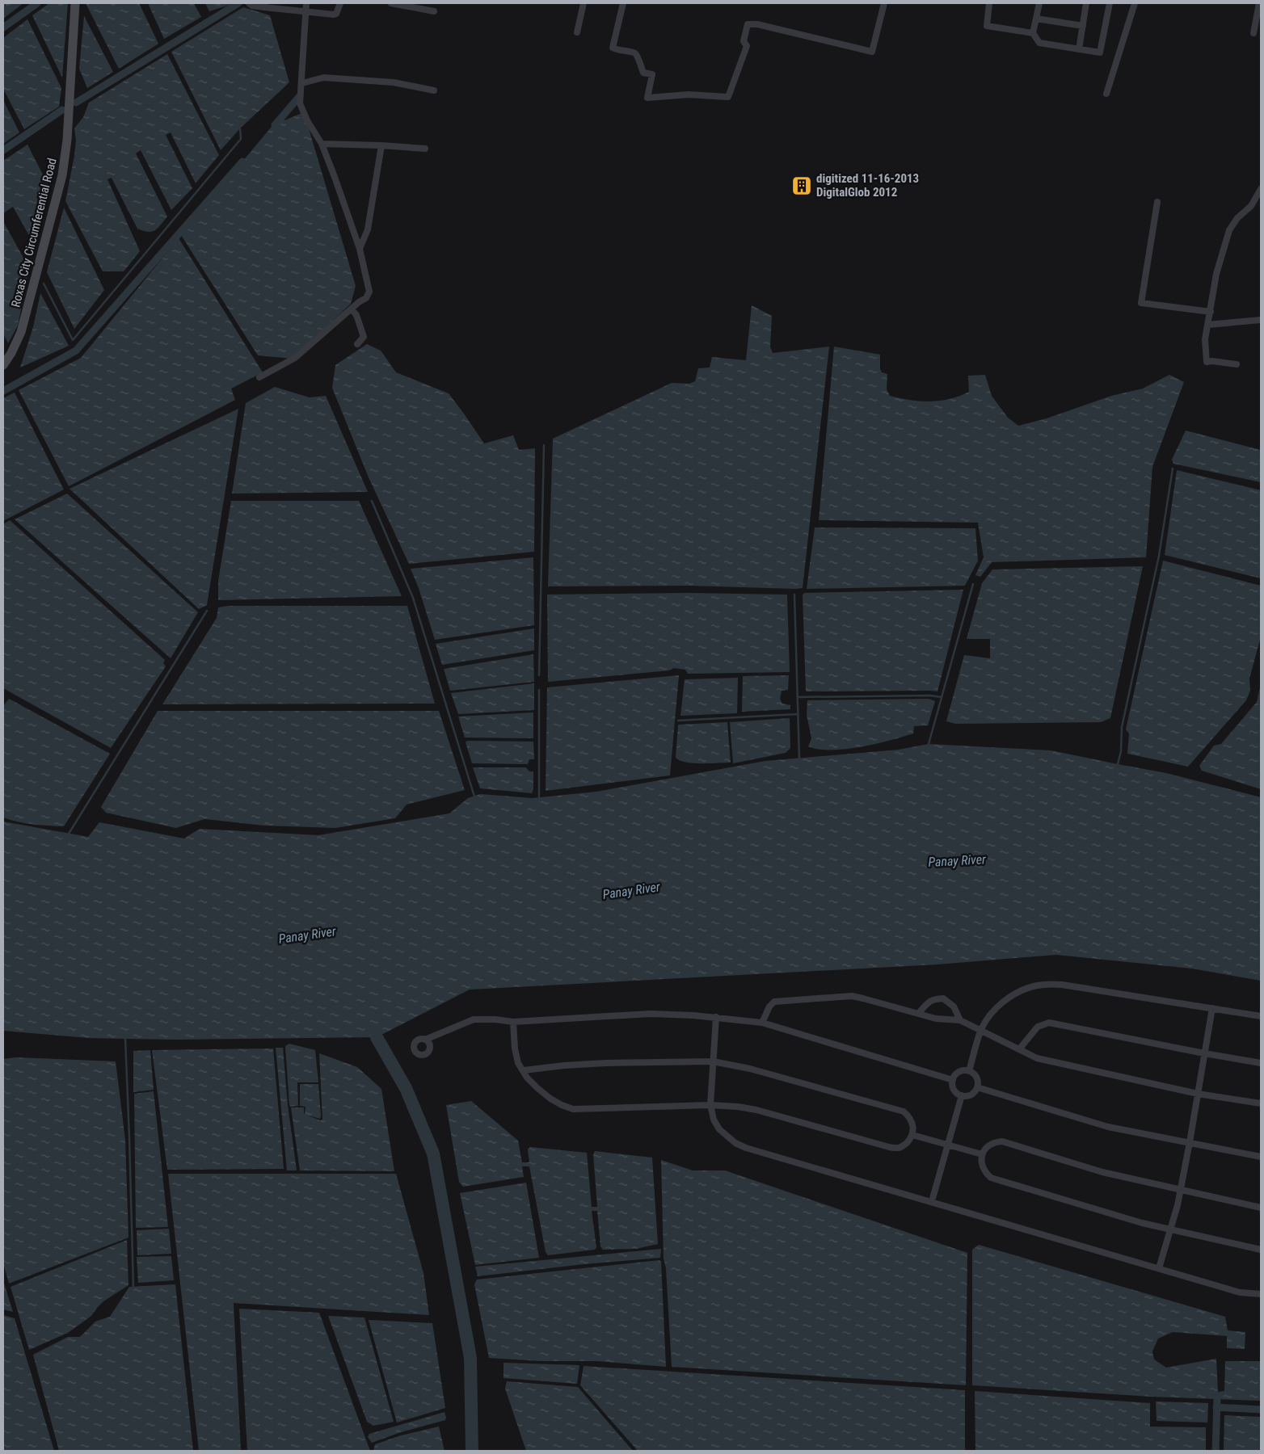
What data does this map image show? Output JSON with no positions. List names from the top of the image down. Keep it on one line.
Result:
{"streets":{"main road":["Roxas City Circumferential Road"]},"water":["Panay River"],"places":{"building":["digitized 11-16-2013 DigitalGlob 2012"]}}
